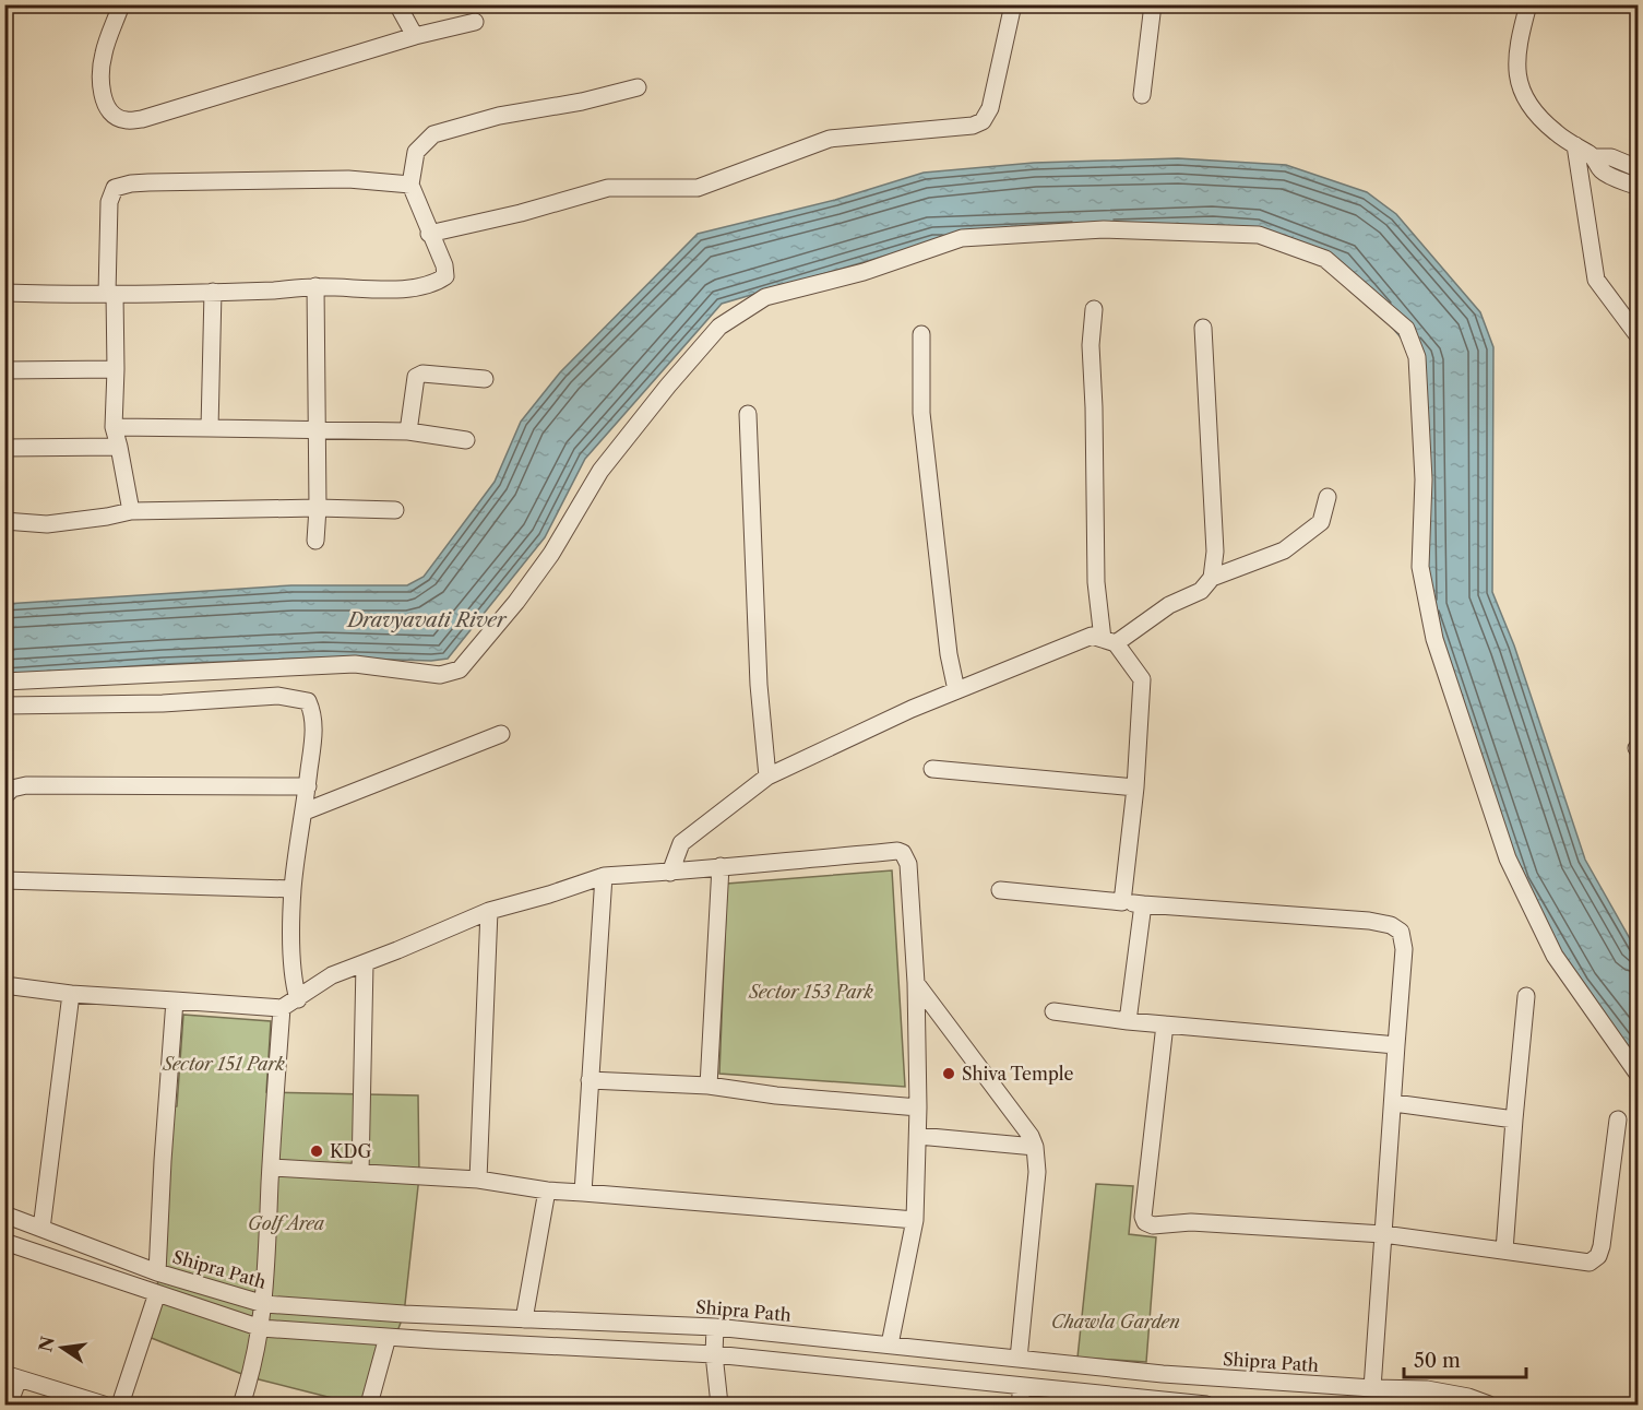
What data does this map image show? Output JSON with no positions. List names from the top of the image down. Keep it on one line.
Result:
{"streets":{"street":["Shipra Path"]},"water":["Dravyavati River"],"parks":["Sector 153 Park","Sector 151 Park","Golf Area","Chawla Garden"],"places":["Shiva Temple","KDG"],"scale_bar":"50 m","north":"left"}
